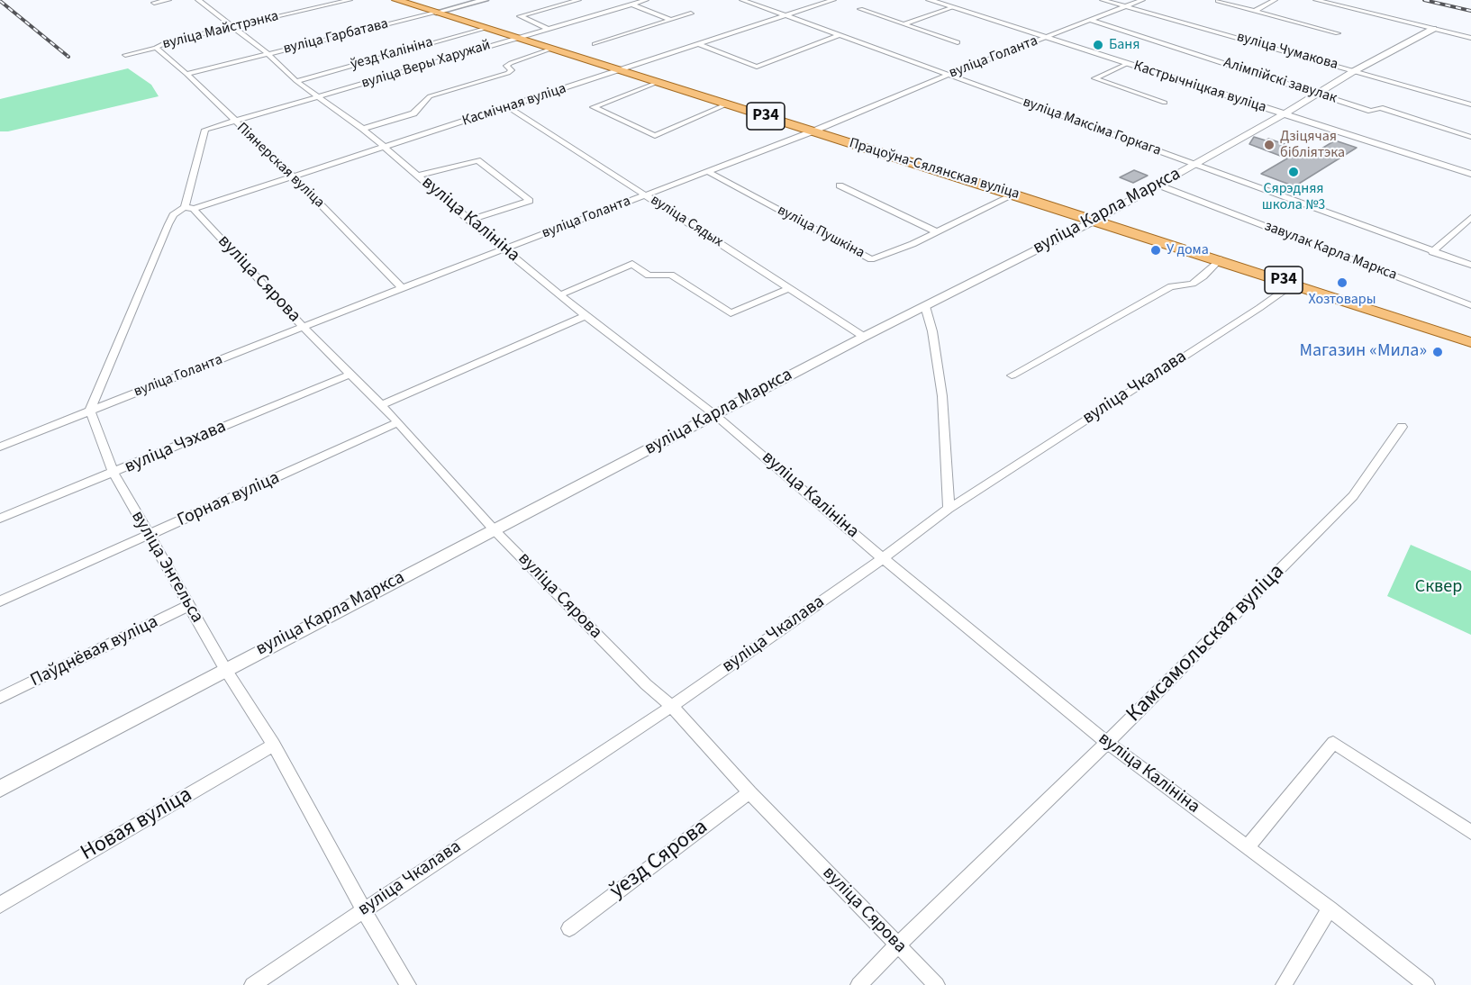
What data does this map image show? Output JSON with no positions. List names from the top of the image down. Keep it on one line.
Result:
{"streets":{"main road":["вуліца Гарбатава","Р34","Працоўна-Сялянская вуліца"],"street":["вуліца Майстрэнка","вуліца Чумакова","ўезд Калініна","вуліца Голанта","вуліца Веры Харужай","Алімпійскі завулак","Кастрычніцкая вуліца","Касмічная вуліца","вуліца Максіма Горкага","Піянерская вуліца","вуліца Карла Маркса","вуліца Калініна","вуліца Сядых","вуліца Пушкіна","завулак Карла Маркса","вуліца Сярова","вуліца Чкалава","вуліца Чэхава","Горная вуліца","вуліца Энгельса","Камсамольская вуліца","Паўднёвая вуліца","Новая вуліца","ўезд Сярова"]},"crossings":[["вуліца Майстрэнка","Піянерская вуліца"],["вуліца Майстрэнка","вуліца Калініна"],["вуліца Гарбатава","Піянерская вуліца"],["вуліца Гарбатава","Працоўна-Сялянская вуліца"],["вуліца Гарбатава","вуліца Калініна"],["вуліца Чумакова","вуліца Голанта"],["вуліца Чумакова","вуліца Карла Маркса"],["ўезд Калініна","Працоўна-Сялянская вуліца"],["ўезд Калініна","вуліца Калініна"],["вуліца Голанта","Алімпійскі завулак"],["вуліца Голанта","Кастрычніцкая вуліца"],["вуліца Голанта","вуліца Максіма Горкага"],["вуліца Голанта","Піянерская вуліца"],["вуліца Голанта","Працоўна-Сялянская вуліца"],["вуліца Голанта","вуліца Калініна"],["вуліца Голанта","вуліца Сядых"],["вуліца Голанта","вуліца Пушкіна"],["вуліца Голанта","вуліца Сярова"],["вуліца Голанта","вуліца Энгельса"],["вуліца Веры Харужай","Касмічная вуліца"],["вуліца Веры Харужай","Піянерская вуліца"],["вуліца Веры Харужай","Працоўна-Сялянская вуліца"],["вуліца Веры Харужай","вуліца Калініна"],["вуліца Веры Харужай","вуліца Сярова"],["Алімпійскі завулак","вуліца Карла Маркса"],["Кастрычніцкая вуліца","вуліца Карла Маркса"],["Касмічная вуліца","вуліца Максіма Горкага"],["Касмічная вуліца","Піянерская вуліца"],["Касмічная вуліца","Працоўна-Сялянская вуліца"],["Касмічная вуліца","вуліца Калініна"],["Касмічная вуліца","вуліца Сядых"],["Касмічная вуліца","вуліца Сярова"],["вуліца Максіма Горкага","вуліца Карла Маркса"],["Працоўна-Сялянская вуліца","вуліца Карла Маркса"],["Працоўна-Сялянская вуліца","вуліца Пушкіна"],["Працоўна-Сялянская вуліца","вуліца Чкалава"],["вуліца Карла Маркса","вуліца Калініна"],["вуліца Карла Маркса","вуліца Сядых"],["вуліца Карла Маркса","завулак Карла Маркса"],["вуліца Карла Маркса","вуліца Сярова"],["вуліца Карла Маркса","вуліца Энгельса"],["вуліца Калініна","вуліца Чкалава"],["вуліца Калініна","Камсамольская вуліца"],["вуліца Сярова","вуліца Чкалава"],["вуліца Сярова","вуліца Чэхава"],["вуліца Сярова","Горная вуліца"],["вуліца Сярова","Камсамольская вуліца"],["вуліца Сярова","ўезд Сярова"],["вуліца Чкалава","вуліца Энгельса"],["вуліца Чэхава","вуліца Энгельса"],["Горная вуліца","вуліца Энгельса"],["вуліца Энгельса","Паўднёвая вуліца"],["вуліца Энгельса","Новая вуліца"]],"parks":["Сквер"],"places":["Баня","Дзіцячая бібліятэка","Сярэдняя школа №3","У дома","Хозтовары","Магазин «Мила»"]}
